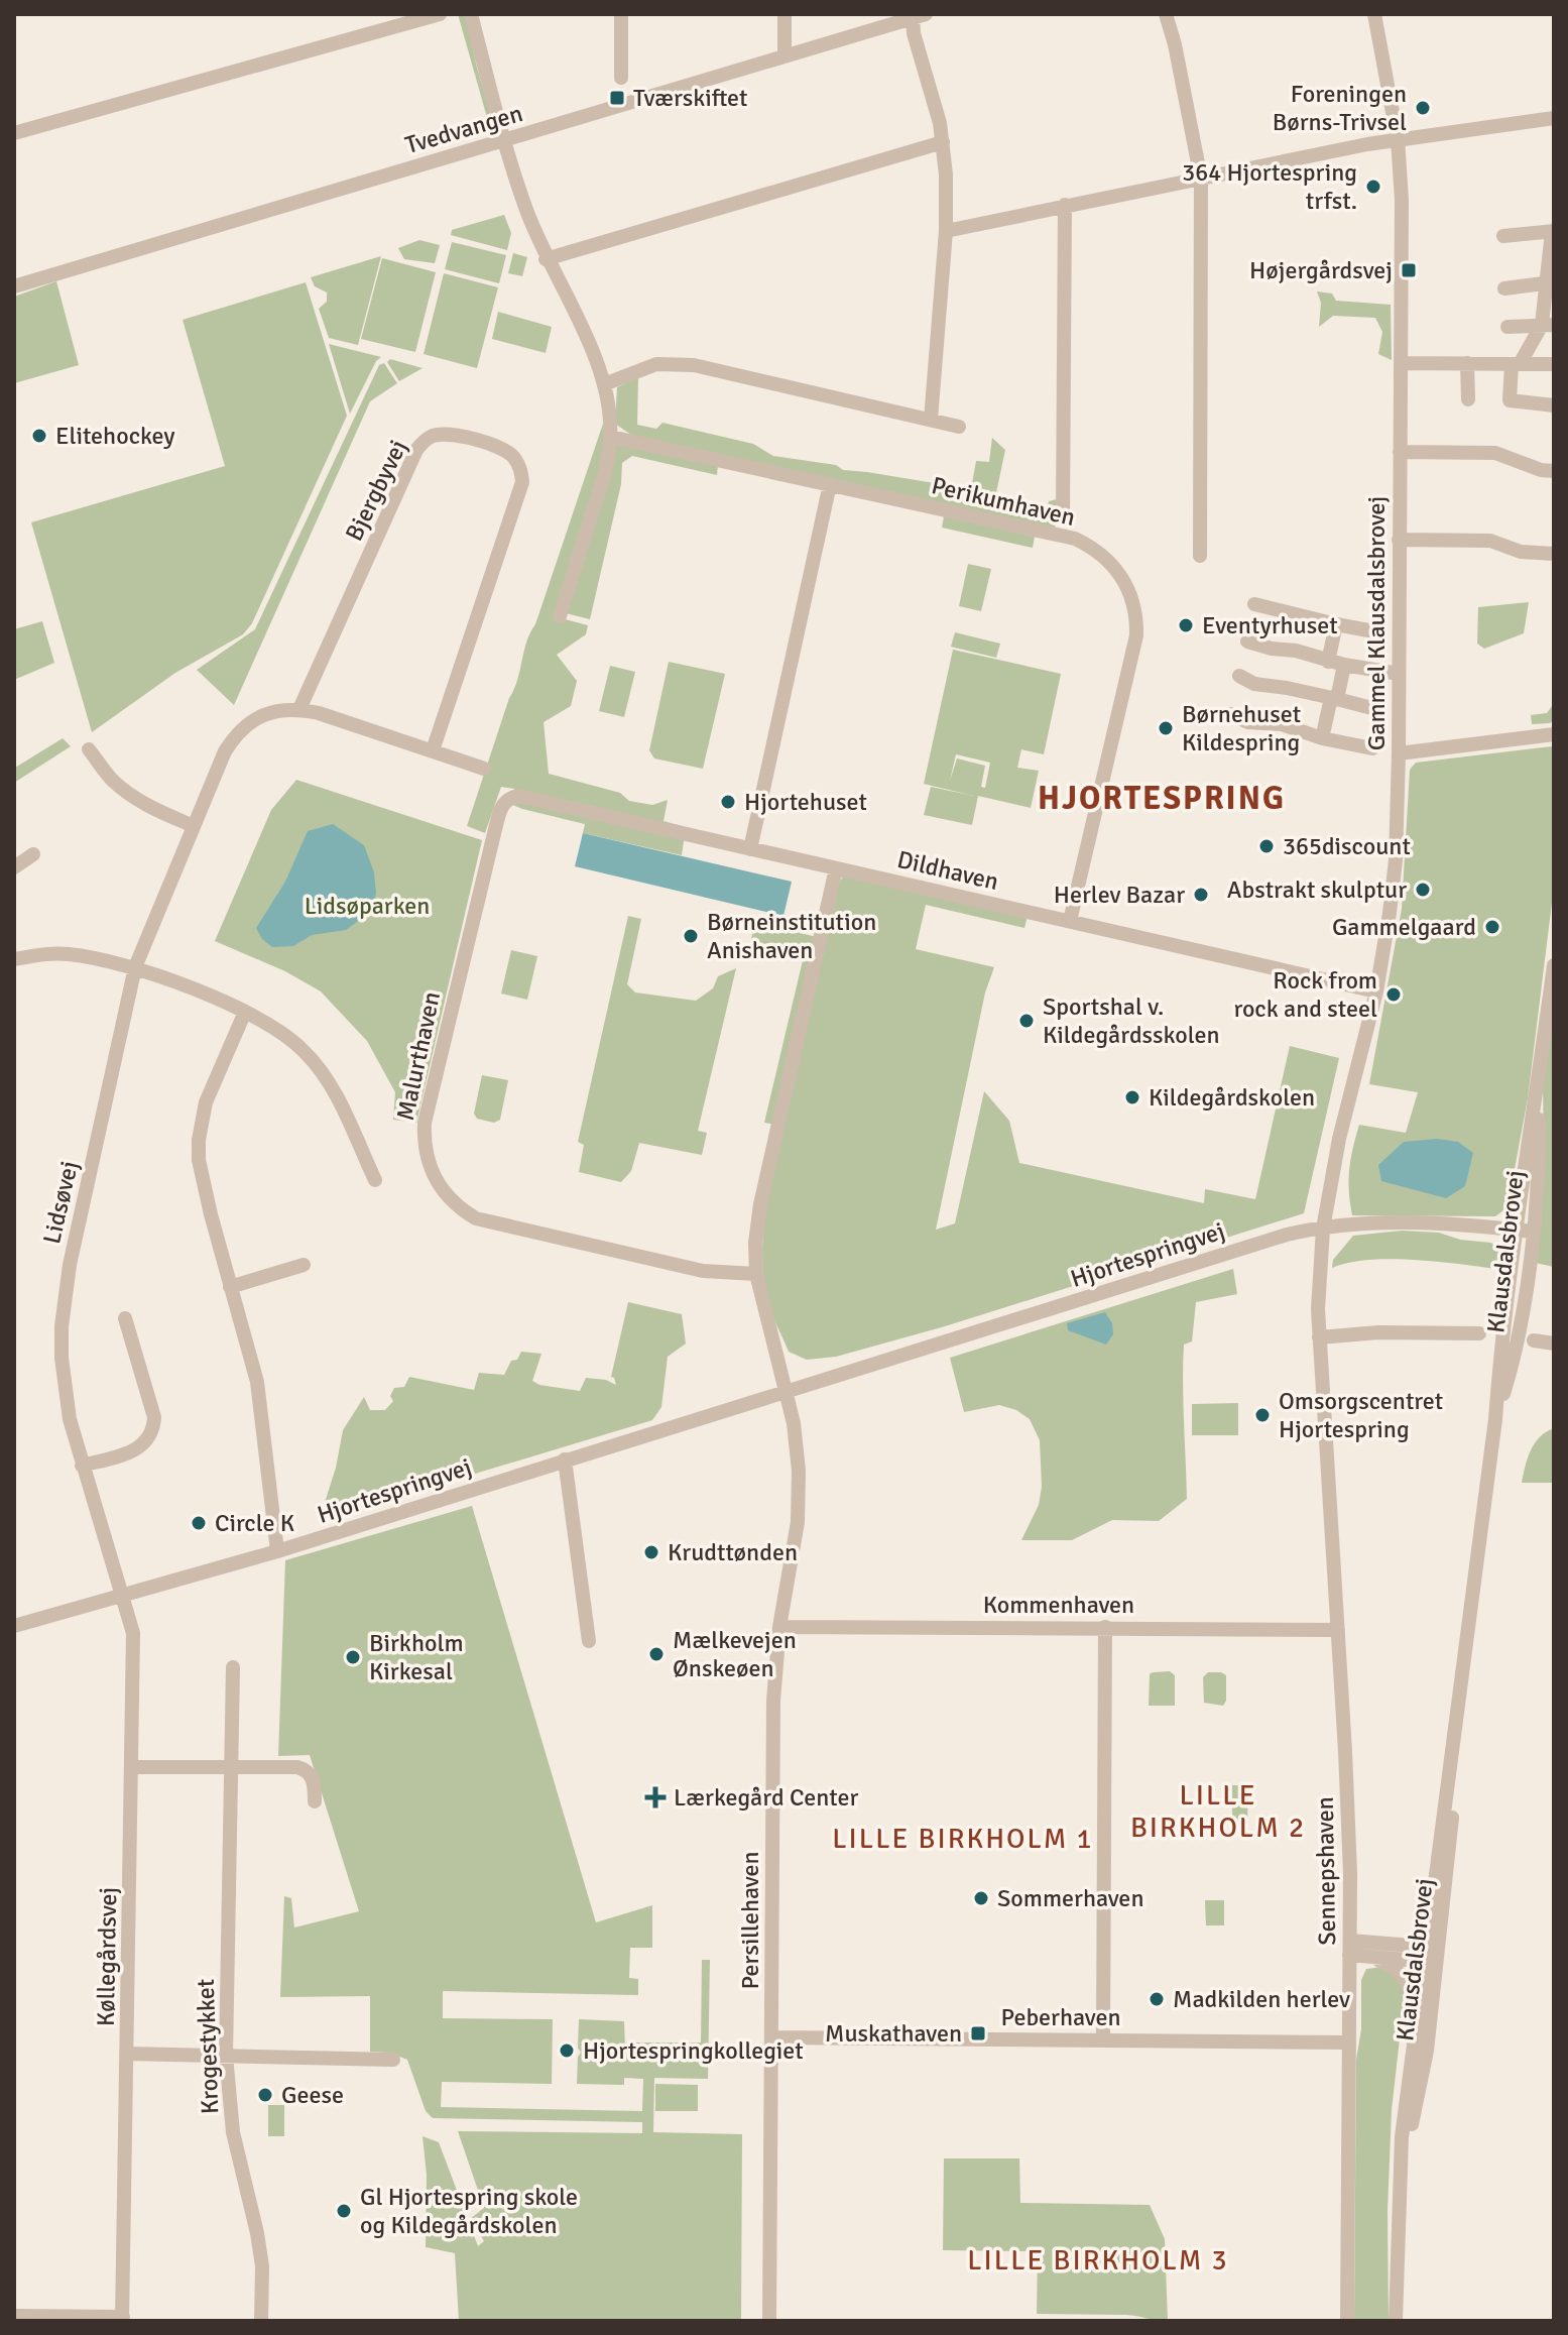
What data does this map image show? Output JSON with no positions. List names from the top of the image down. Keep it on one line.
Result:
{"streets":{"street":["Tvedvangen","Bjergbyvej","Perikumhaven","Gammel Klausdalsbrovej","Dildhaven","Malurthaven","Lidsøvej","Klausdalsbrovej","Hjortespringvej","Kommenhaven","Sennepshaven","Persillehaven","Køllegårdsvej","Peberhaven","Krogestykket"]},"crossings":[["Bjergbyvej","Lidsøvej"],["Perikumhaven","Dildhaven"],["Gammel Klausdalsbrovej","Dildhaven"],["Gammel Klausdalsbrovej","Hjortespringvej"],["Gammel Klausdalsbrovej","Sennepshaven"],["Dildhaven","Malurthaven"],["Lidsøvej","Hjortespringvej"],["Lidsøvej","Køllegårdsvej"],["Klausdalsbrovej","Hjortespringvej"],["Hjortespringvej","Sennepshaven"],["Hjortespringvej","Persillehaven"],["Hjortespringvej","Køllegårdsvej"],["Kommenhaven","Sennepshaven"],["Kommenhaven","Persillehaven"],["Sennepshaven","Peberhaven"],["Persillehaven","Peberhaven"]],"districts":["HJORTESPRING","LILLE BIRKHOLM 2","LILLE BIRKHOLM 1","LILLE BIRKHOLM 3"],"parks":["Lidsøparken"],"places":{"transit":["Tværskiftet","Højergårdsvej","Muskathaven"],"other":["Foreningen Børns-Trivsel","364 Hjortespring trfst.","Elitehockey","Eventyrhuset","Børnehuset Kildespring","Hjortehuset","365discount","Abstrakt skulptur","Herlev Bazar","Gammelgaard","Børneinstitution Anishaven","Rock from rock and steel","Sportshal v. Kildegårdsskolen","Kildegårdskolen","Omsorgscentret Hjortespring","Circle K","Krudttønden","Mælkevejen Ønskeøen","Birkholm Kirkesal","Sommerhaven","Madkilden herlev","Hjortespringkollegiet","Geese","Gl Hjortespring skole og Kildegårdskolen"],"health":["Lærkegård Center"]}}
